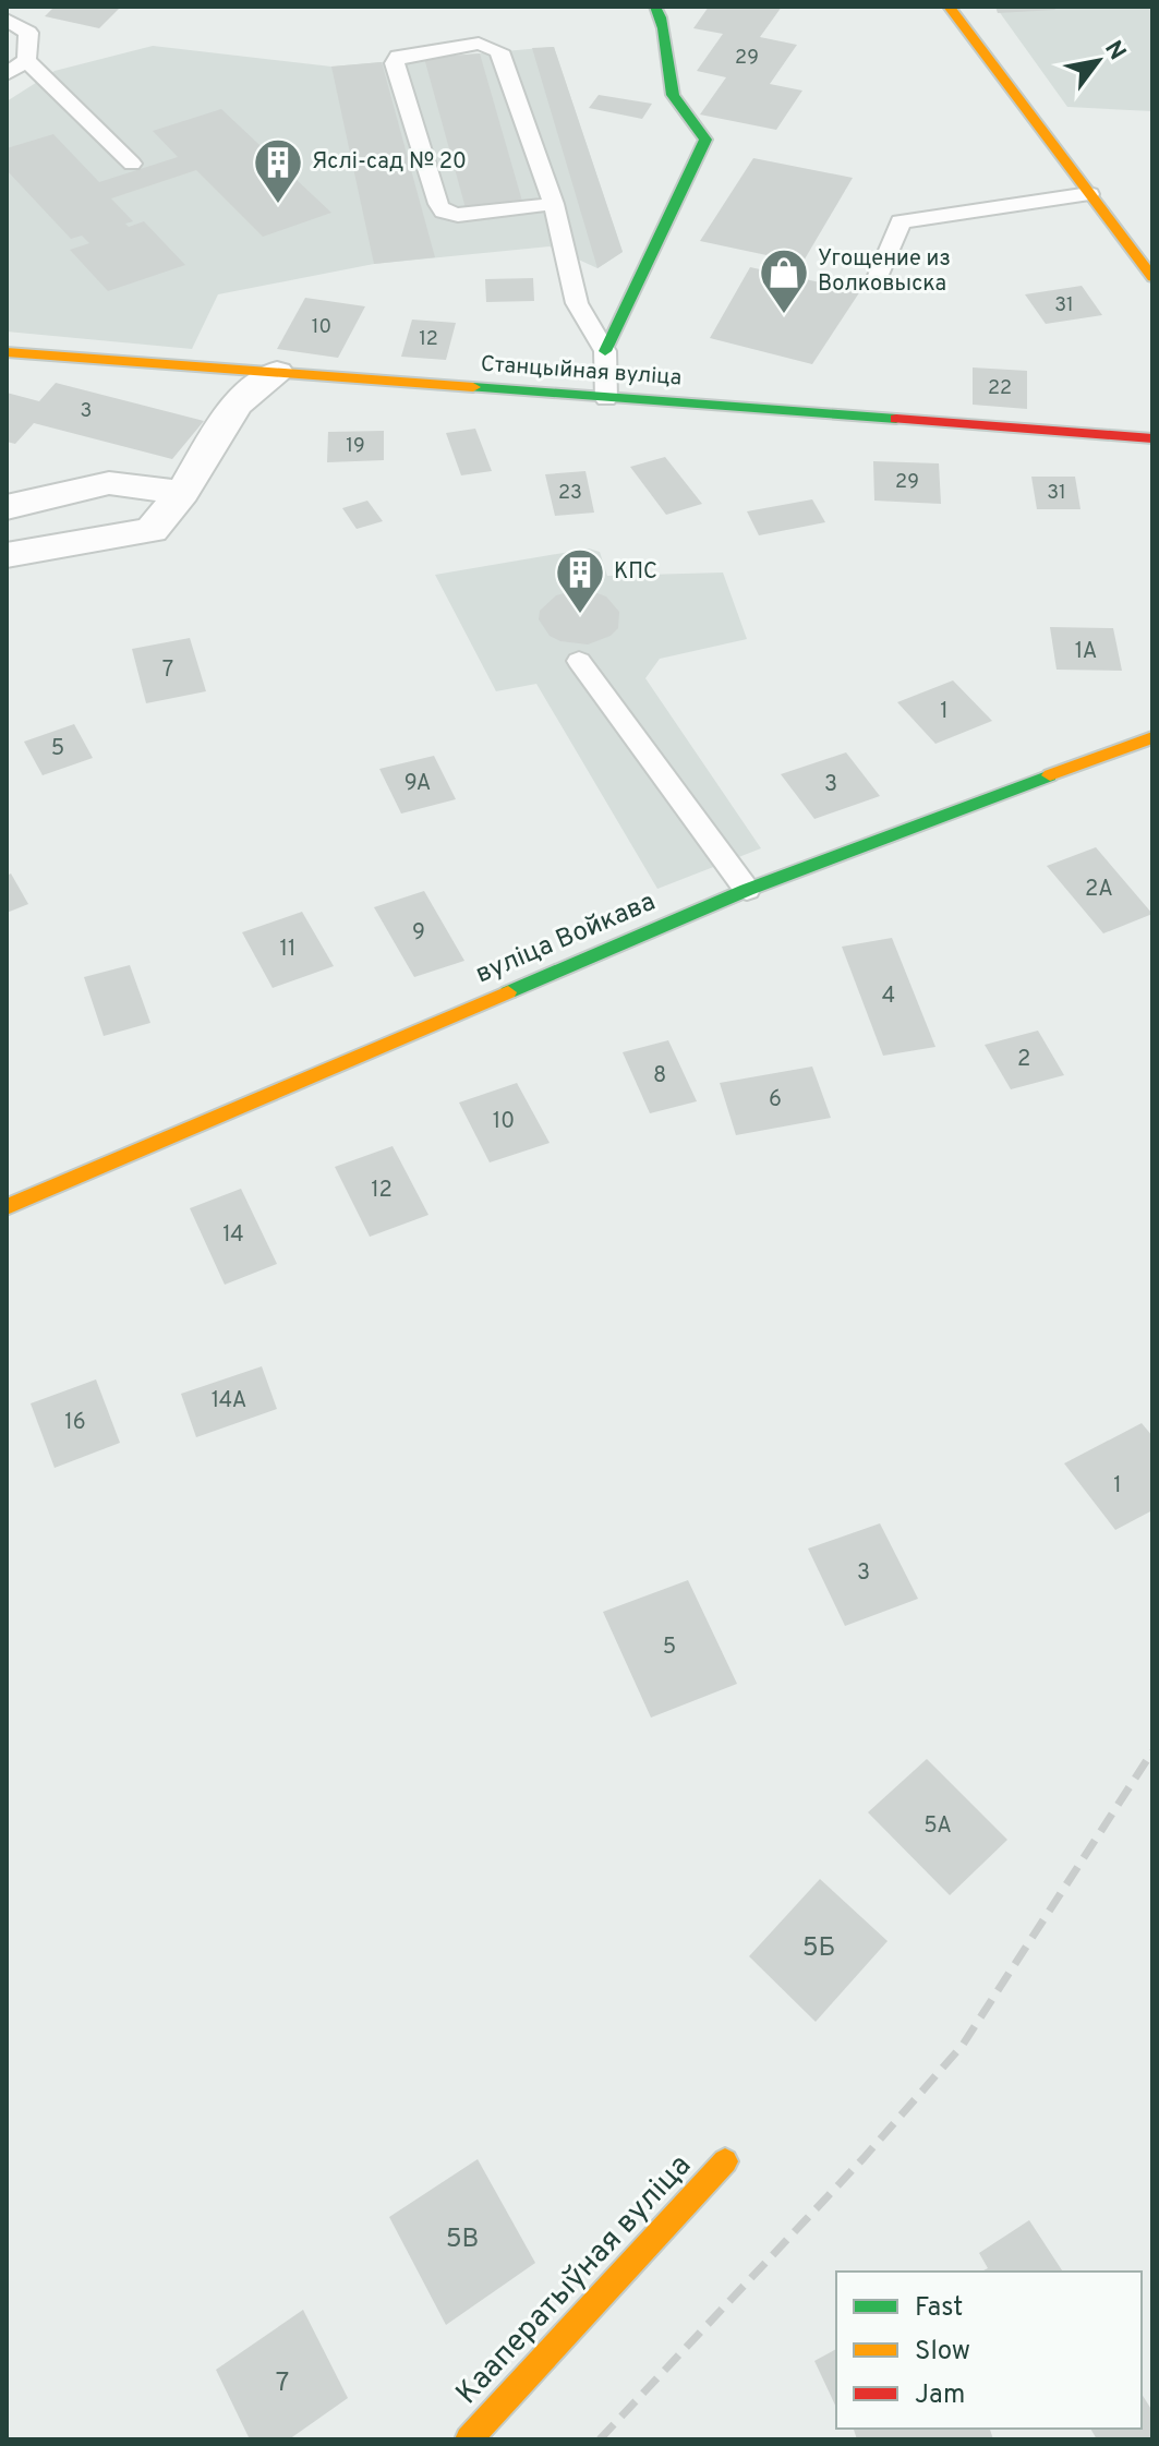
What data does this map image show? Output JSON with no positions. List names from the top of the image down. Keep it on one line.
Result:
{"streets":{"street":["Станцыйная вуліца","вуліца Войкава","Кааператыўная вуліца"]},"places":{"building":["Яслі-сад № 20","КПС"],"shop":["Угощение из Волковыска"]},"house_numbers":["29","31","10","12","22","3","19","29","23","31","1А","7","1","5","9А","3","2А","9","11","4","2","8","6","10","12","14","14А","16","1","3","5","5А","5Б","5В","7"],"legend":["Fast","Slow","Jam"],"north":"top right"}
